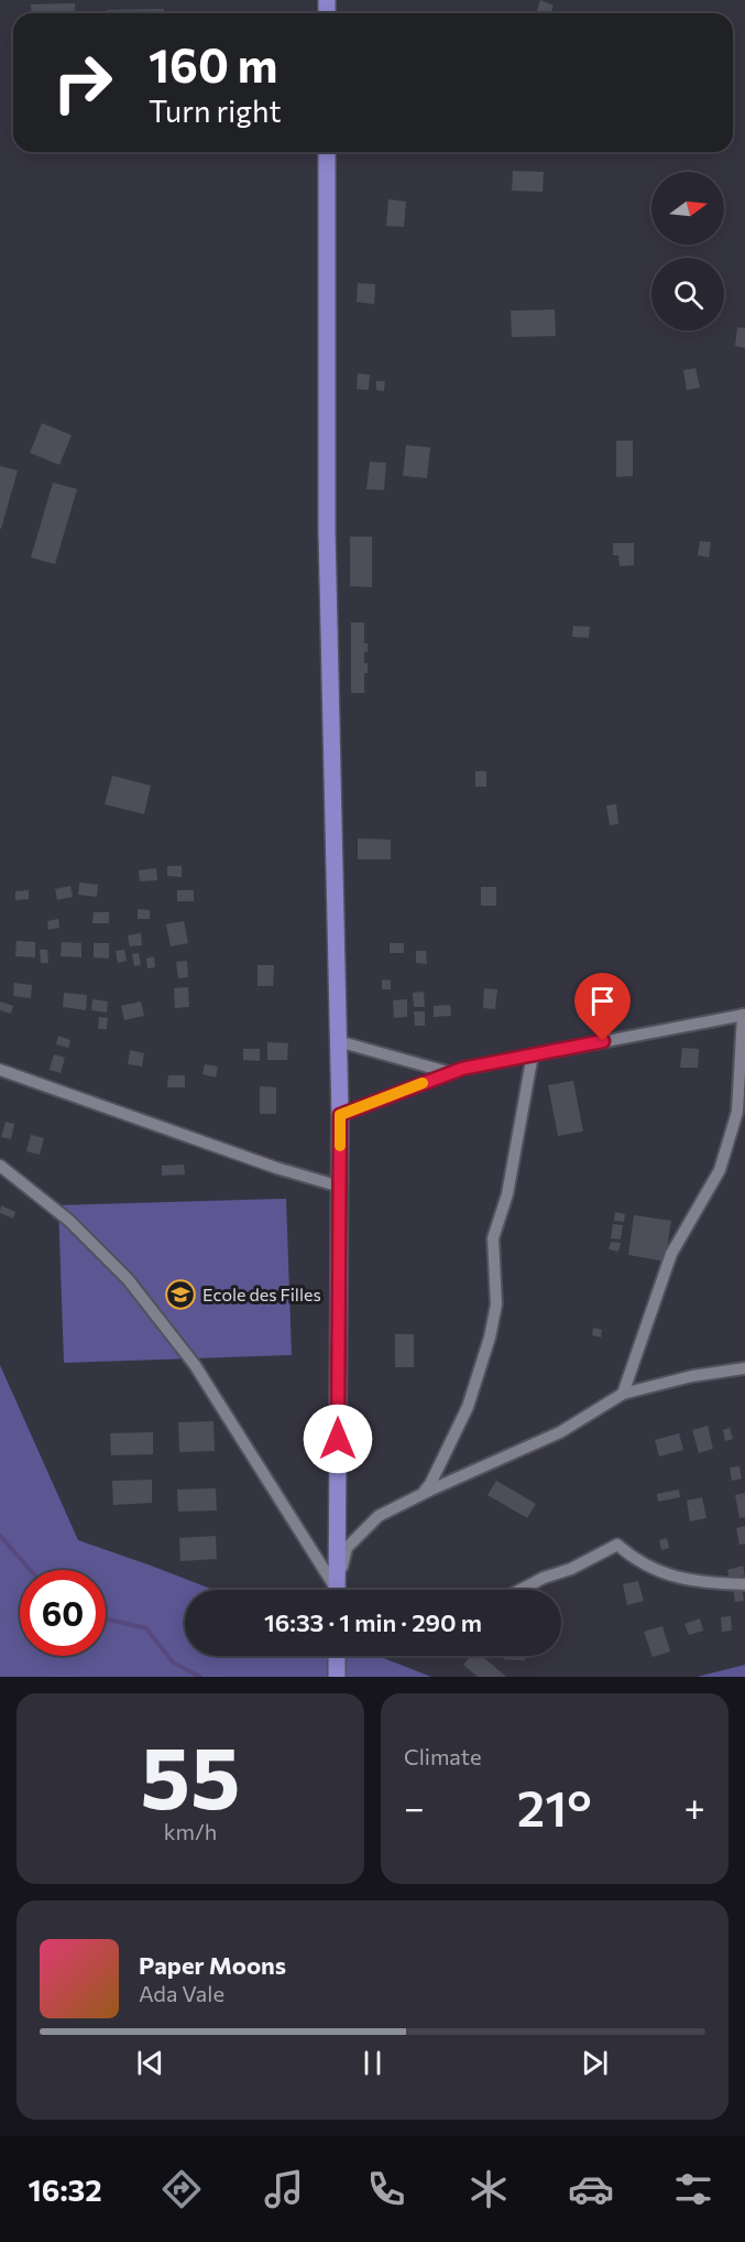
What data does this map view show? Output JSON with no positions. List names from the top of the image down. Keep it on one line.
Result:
{"places":{"school or university":["Ecole des Filles"]},"north":"right","page":{"turn":["160 m","Turn right"],"limit":"60","trip":"16:33 · 1 min · 290 m","tile":[["55","km/h"],"Climate"],"heat":["−","21°","+"],"song":["Paper Moons","Ada Vale"],"tabs":"16:32"}}
